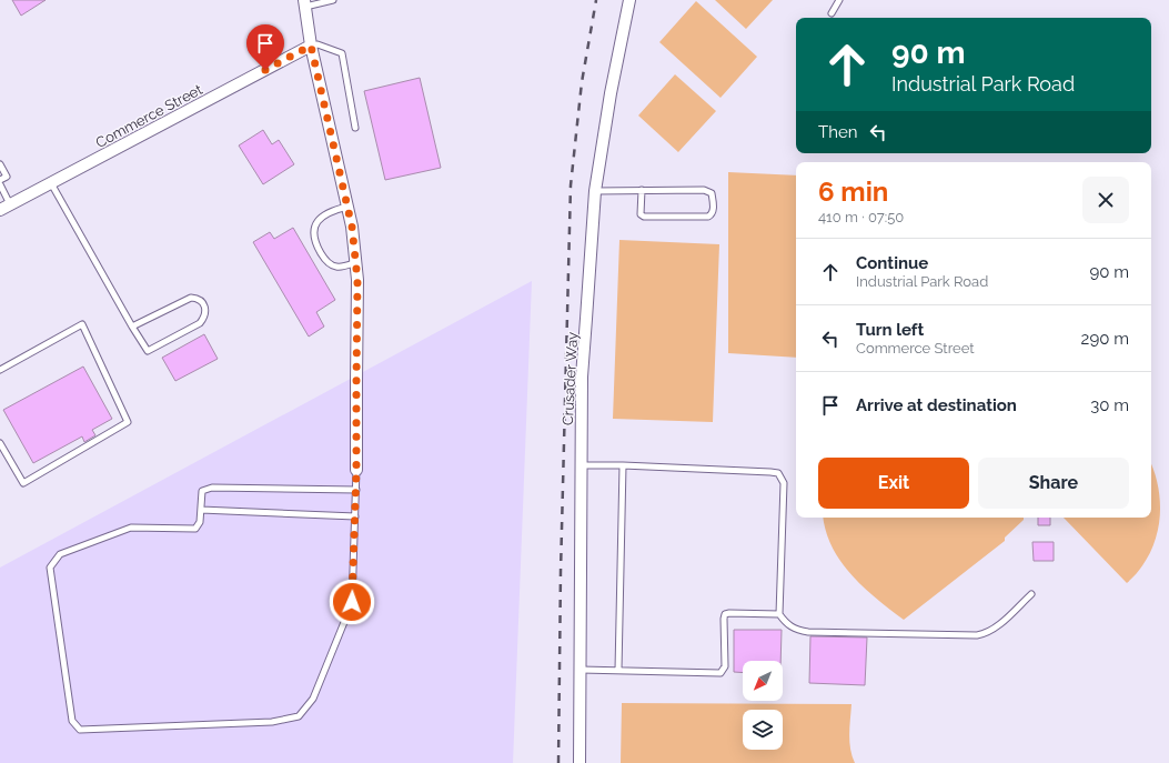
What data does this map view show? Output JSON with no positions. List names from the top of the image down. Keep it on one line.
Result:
{"streets":{"street":["Commerce Street","Crusader Way"]},"north":"bottom left","page":{"turn":["90 m","Industrial Park Road"],"then":"Then","heading":["6 min","410 m · 07:50"],"list":[{"name":"Continue","note":"Industrial Park Road","value":"90 m"},{"name":"Turn left","note":"Commerce Street","value":"290 m"},{"name":"Arrive at destination","value":"30 m"}],"buttons":["Exit","Share"]}}
